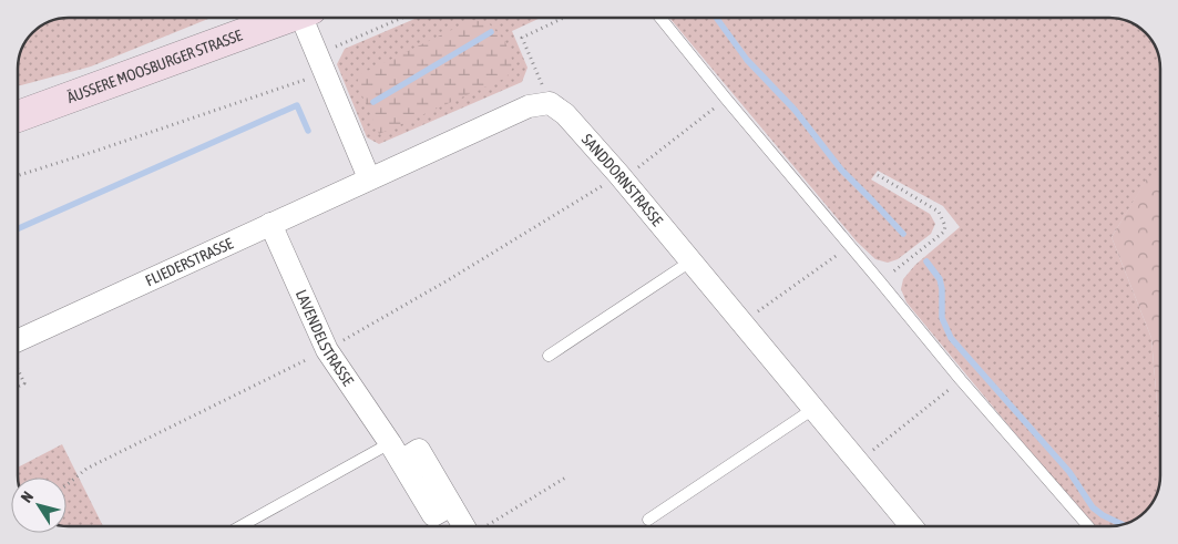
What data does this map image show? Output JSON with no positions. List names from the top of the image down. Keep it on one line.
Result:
{"streets":{"street":["ÄUSSERE MOOSBURGER STRASSE","SANDDORNSTRASSE","FLIEDERSTRASSE","LAVENDELSTRASSE"]},"crossings":[["SANDDORNSTRASSE","FLIEDERSTRASSE"],["FLIEDERSTRASSE","LAVENDELSTRASSE"]],"north":"top left"}
